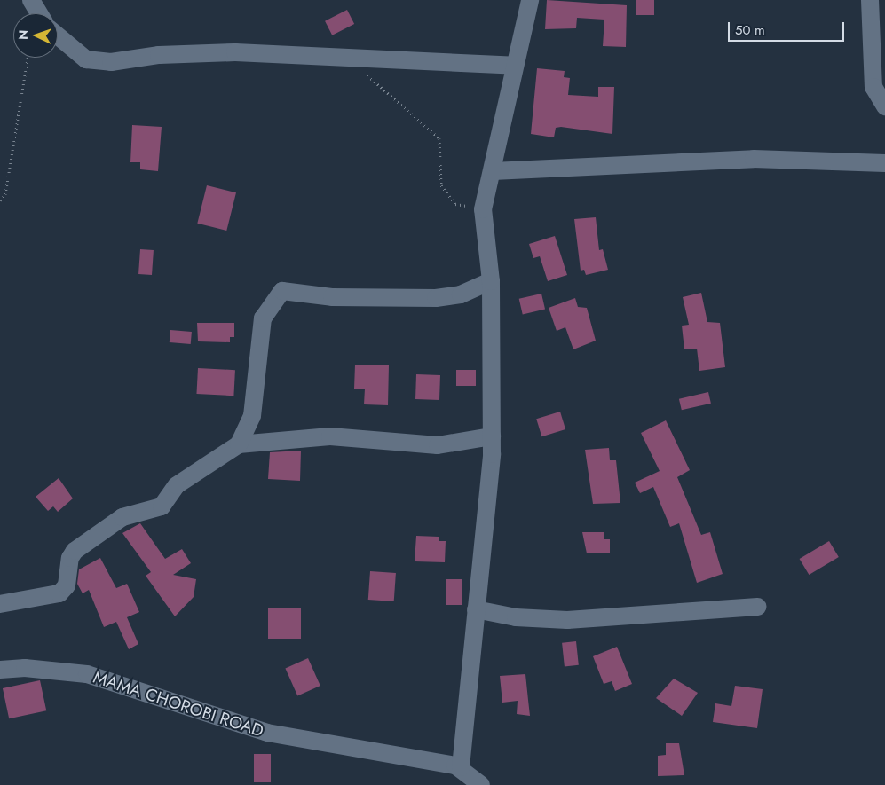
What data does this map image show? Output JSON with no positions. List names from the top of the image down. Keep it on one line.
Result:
{"streets":{"street":["MAMA CHOROBI ROAD"]},"scale_bar":"50 m","north":"left"}
